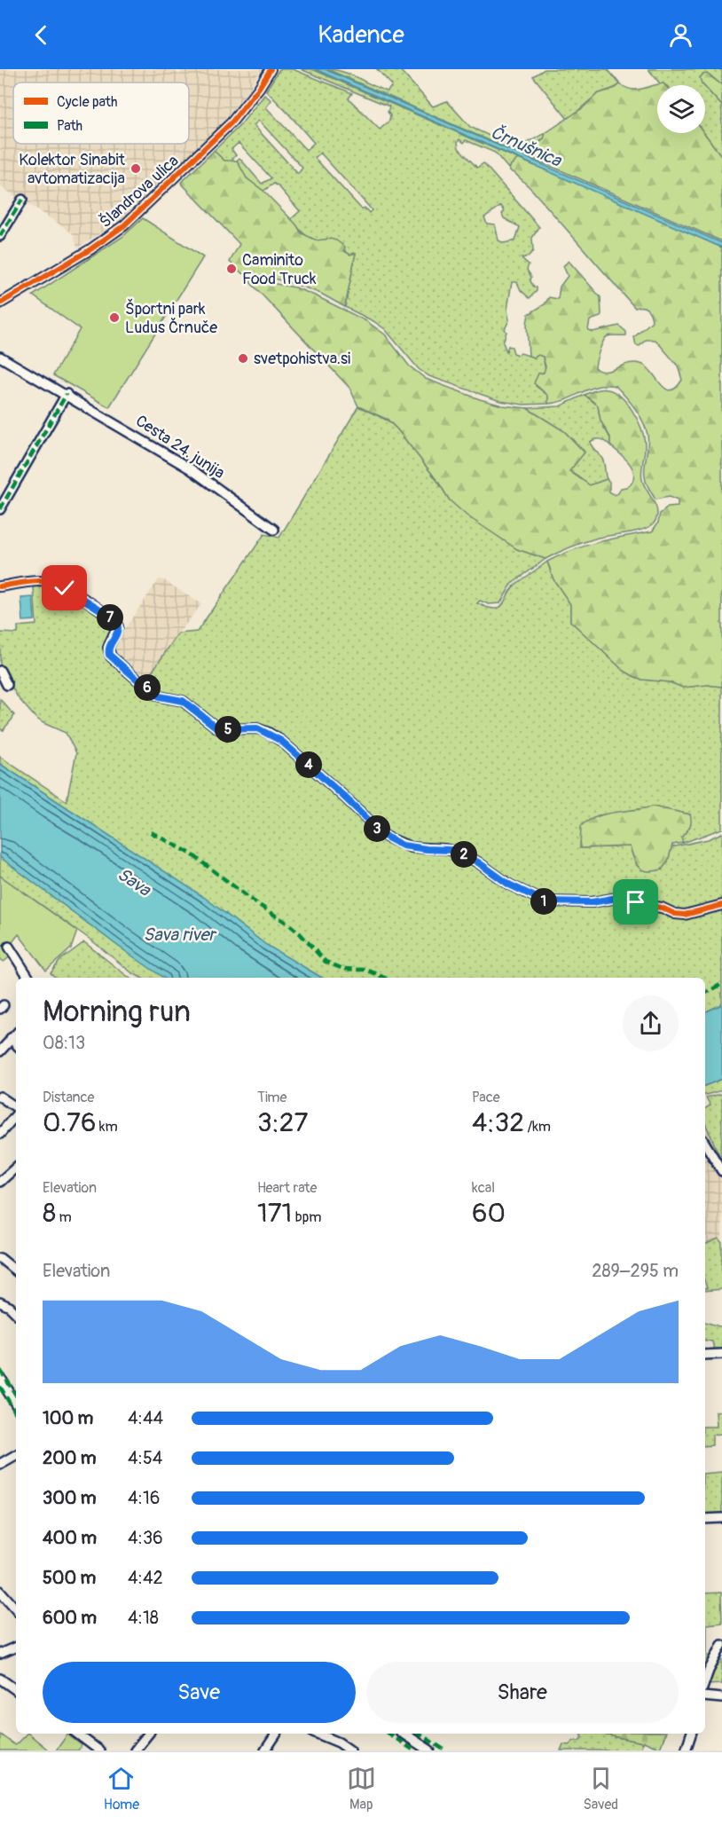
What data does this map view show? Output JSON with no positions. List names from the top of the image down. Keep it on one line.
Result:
{"streets":{"street":["Šlandrova ulica","Cesta 24. junija"]},"water":["Črnušnica","Sava","Sava river"],"places":["Kolektor Sinabit avtomatizacija","Caminito Food Truck","Športni park Ludus Črnuče","svetpohistva.si"],"legend":["Cycle path","Path"],"page":{"header":"Kadence","pins":["7","6","5","4","3","2","1"],"heading":["Morning run","08:13"],"stats":[["Distance","0.76 km"],["Time","3:27"],["Pace","4:32 /km"],["Elevation","8 m"],["Heart rate","171 bpm"],["kcal","60"]],"chart":["Elevation","289–295 m"],"list":[{"name":"100 m","note":"4:44"},{"name":"200 m","note":"4:54"},{"name":"300 m","note":"4:16"},{"name":"400 m","note":"4:36"},{"name":"500 m","note":"4:42"},{"name":"600 m","note":"4:18"}],"buttons":["Save","Share"],"tabs":["Home","Map","Saved"]}}
